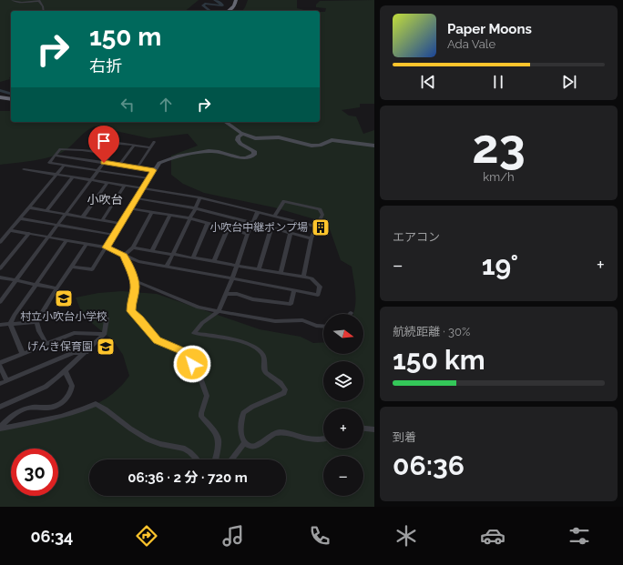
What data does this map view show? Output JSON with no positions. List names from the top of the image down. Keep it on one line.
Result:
{"districts":["小吹台"],"places":{"building":["小吹台中継ポンプ場"],"school or university":["村立小吹台小学校","げんき保育園"]},"north":"right","page":{"turn":["150 m","右折"],"song":["Paper Moons","Ada Vale"],"tile":[["23","km/h"],"エアコン",["航続距離 · 30%","150 km"],["到着","06:36"]],"heat":["−","19°","+"],"map_buttons":["+","−"],"limit":"30","trip":"06:36 · 2 分 · 720 m","tabs":"06:34"}}
